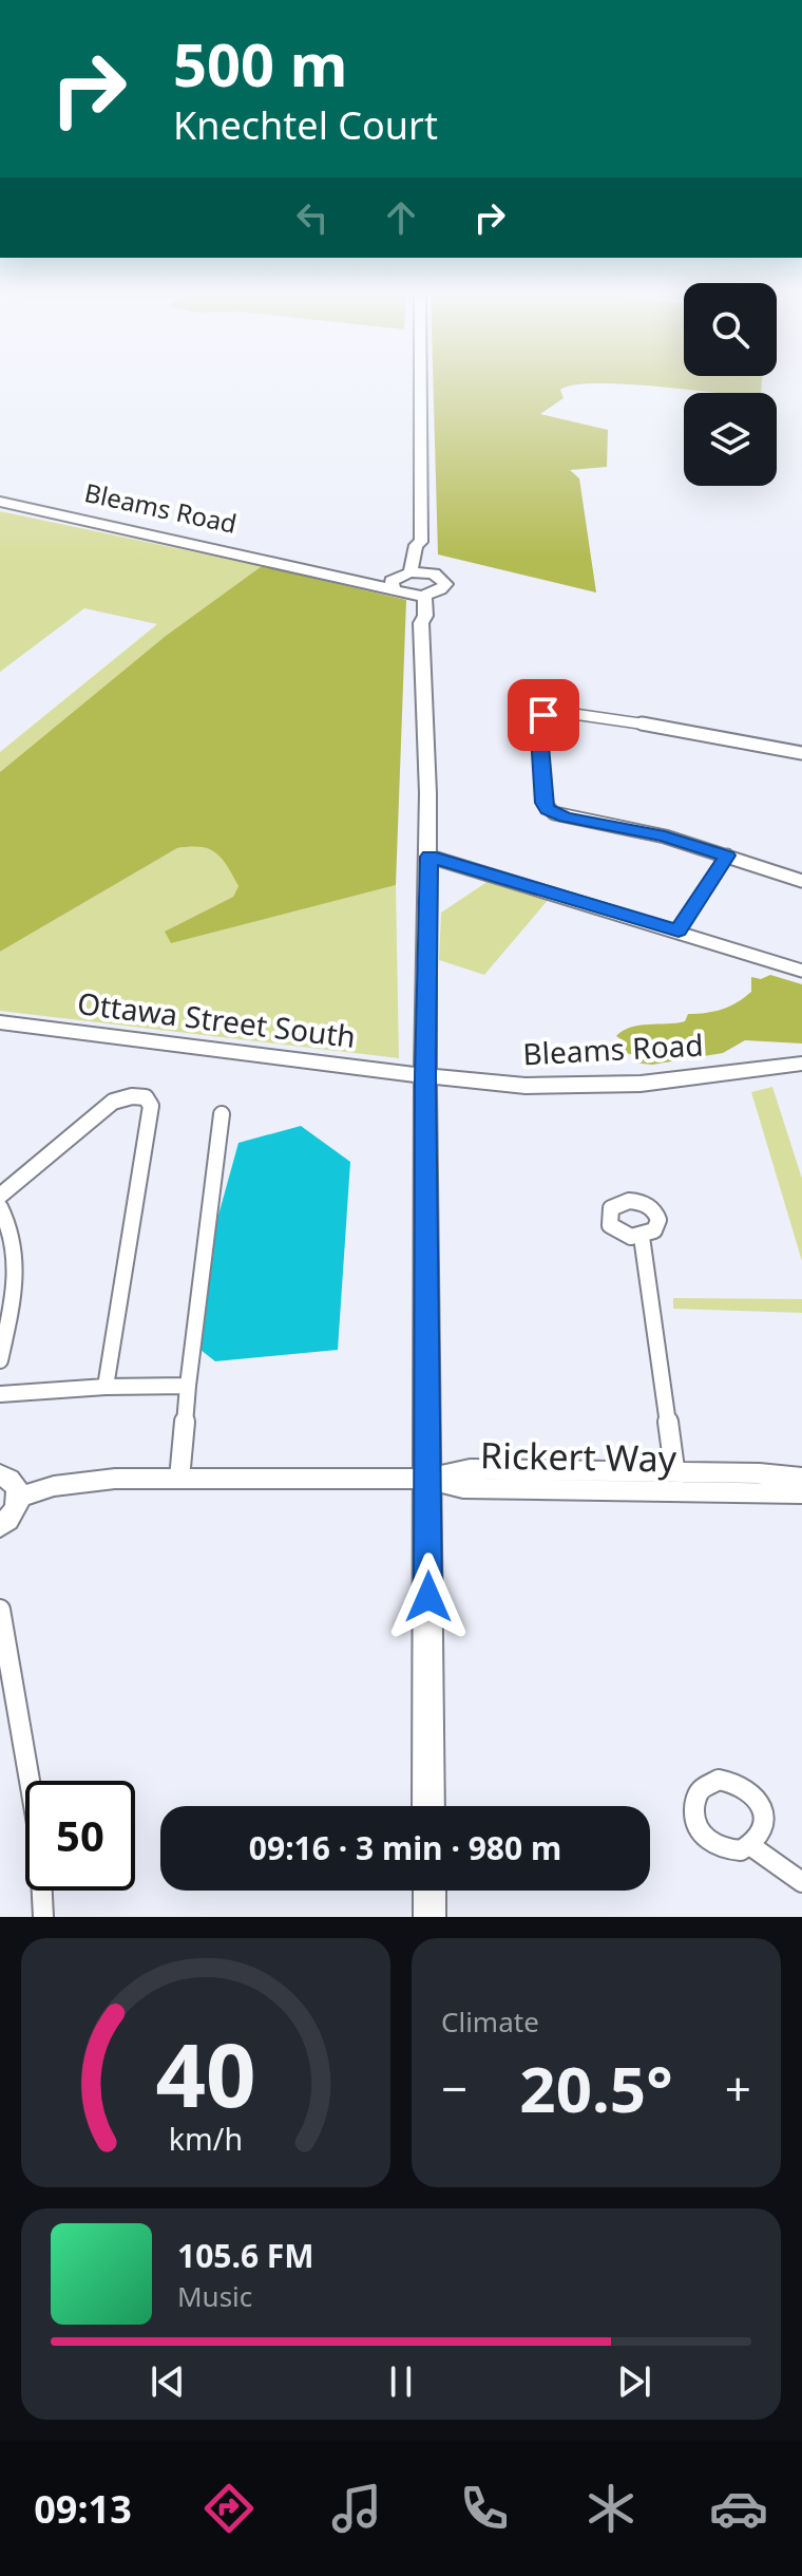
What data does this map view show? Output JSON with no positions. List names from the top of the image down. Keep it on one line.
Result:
{"streets":{"main road":["Bleams Road","Ottawa Street South"],"street":["Rickert Way"]},"crossings":[["Bleams Road","Ottawa Street South"]],"page":{"turn":["500 m","Knechtel Court"],"limit":"50","trip":"09:16 · 3 min · 980 m","tile":"Climate","heat":["−","20.5°","+"],"song":["105.6 FM","Music"],"tabs":"09:13","gauge":["40","km/h"]}}
